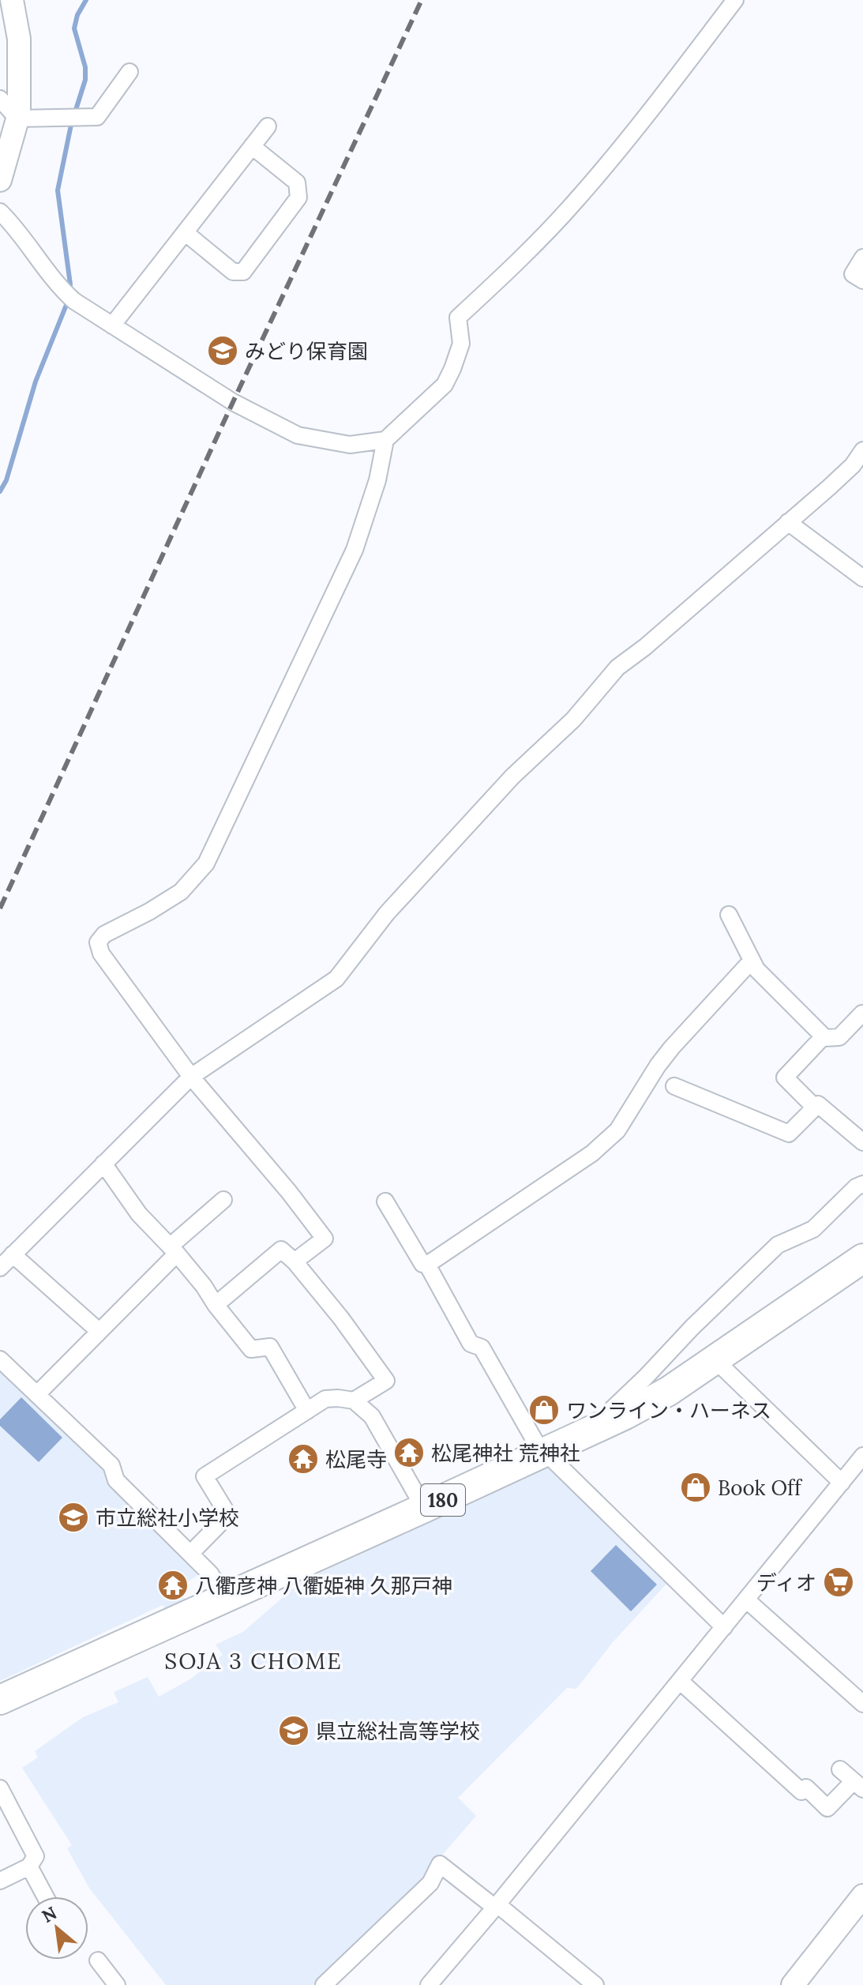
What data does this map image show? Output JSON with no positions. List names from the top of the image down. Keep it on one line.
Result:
{"streets":{"highway":["180"]},"districts":["SOJA 3 CHOME"],"places":{"school or university":["みどり保育園","市立総社小学校","県立総社高等学校"],"shop":["ワンライン・ハーネス","Book Off"],"temple":["松尾神社 荒神社","松尾寺","八衢彦神 八衢姫神 久那戸神"],"supermarket":["ディオ"]},"north":"top left"}
